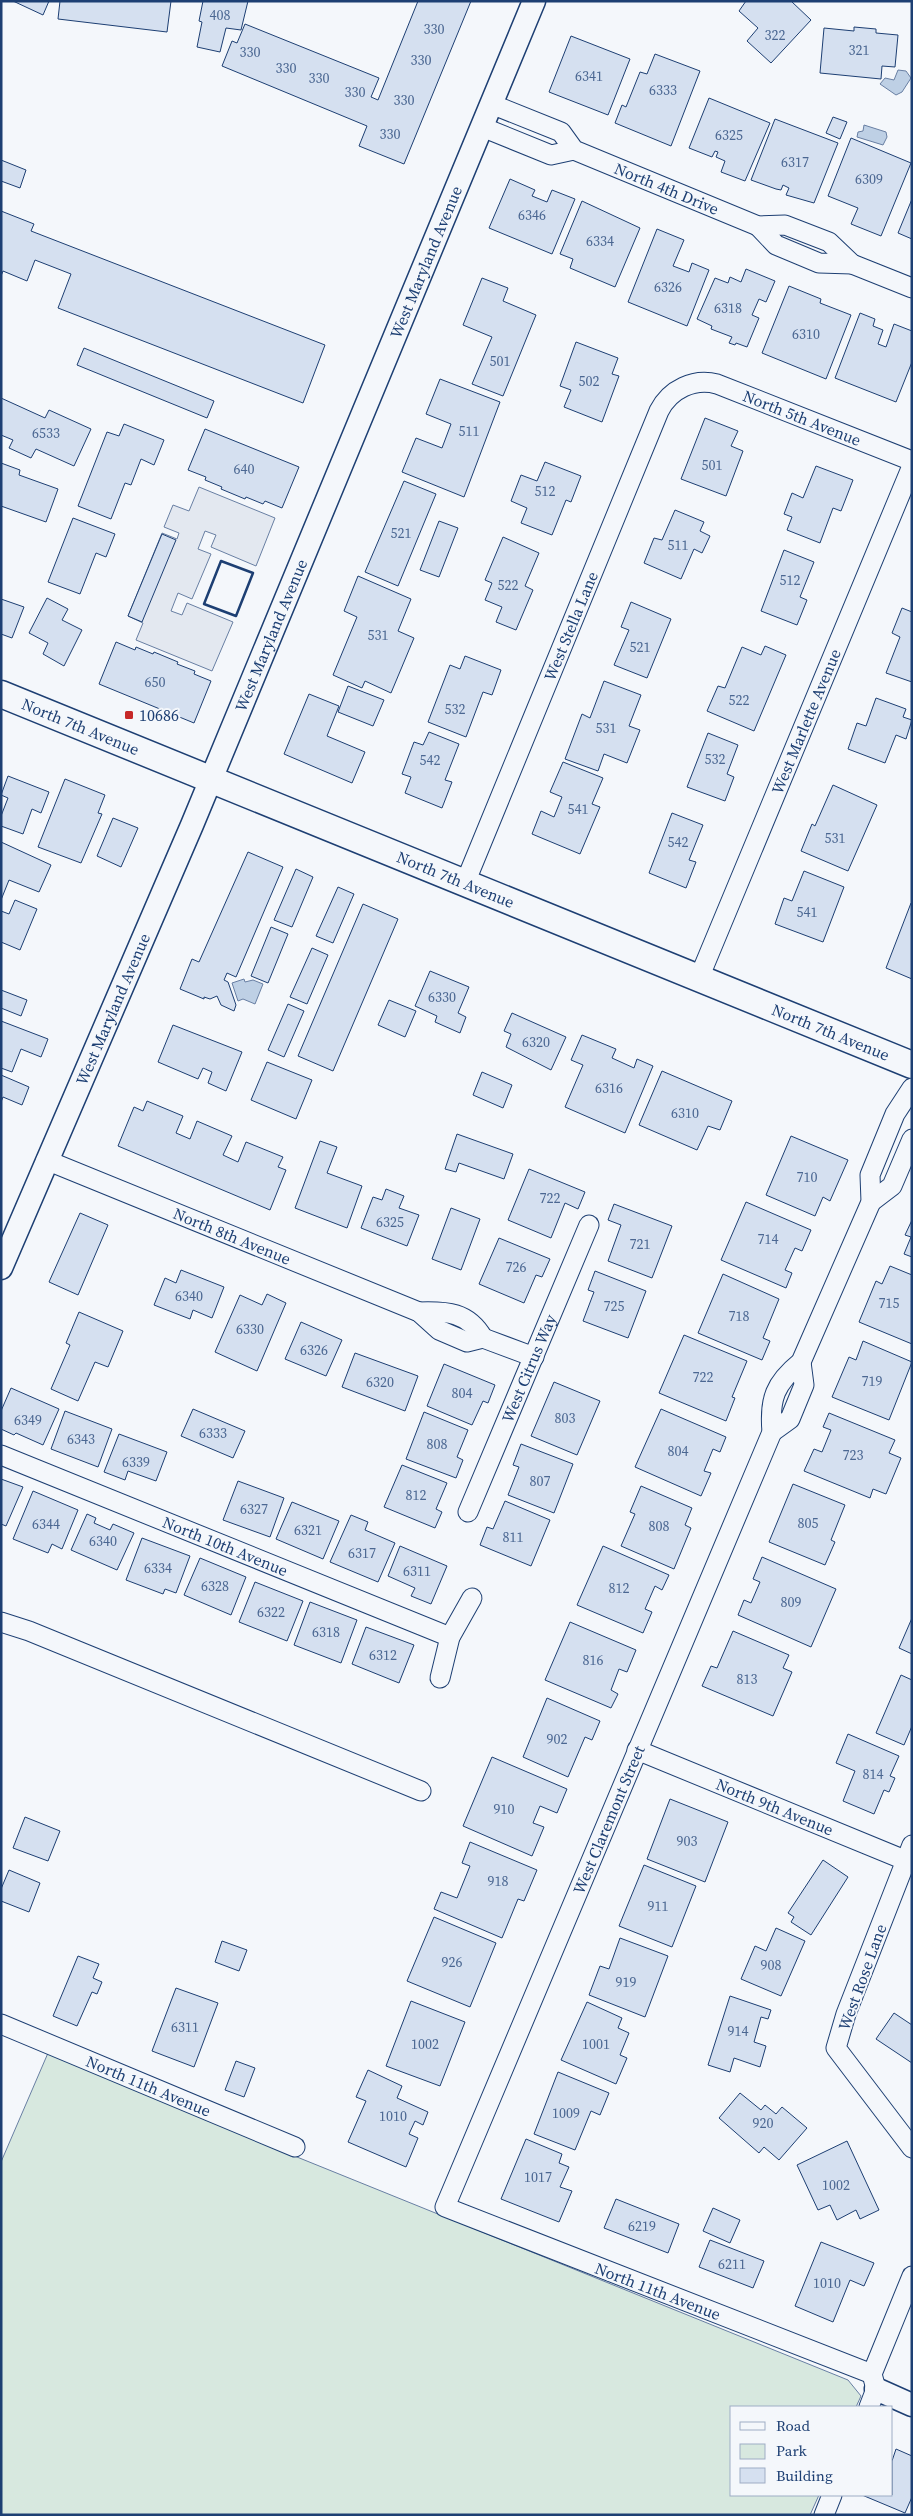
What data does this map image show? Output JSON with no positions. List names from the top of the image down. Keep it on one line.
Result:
{"streets":{"main road":["North 7th Avenue"],"street":["North 4th Drive","West Maryland Avenue","North 5th Avenue","West Stella Lane","West Marlette Avenue","North 8th Avenue","West Citrus Way","North 10th Avenue","North 9th Avenue","West Claremont Street","West Rose Lane","North 11th Avenue"]},"crossings":[["North 4th Drive","West Maryland Avenue"],["West Maryland Avenue","North 7th Avenue"],["West Maryland Avenue","North 8th Avenue"],["North 5th Avenue","West Stella Lane"],["West Stella Lane","North 7th Avenue"],["West Marlette Avenue","North 7th Avenue"],["North 8th Avenue","West Citrus Way"],["North 9th Avenue","West Claremont Street"],["North 9th Avenue","West Rose Lane"],["West Claremont Street","North 11th Avenue"]],"places":{"transit":["10686"]},"house_numbers":["408","330","322","321","330","330","330","6341","330","6333","330","330","330","6325","6317","6309","6346","6334","6326","6318","6310","501","502","511","6533","501","640","512","521","511","512","522","531","521","650","522","532","531","532","542","541","531","542","541","6330","6320","6316","6310","710","722","6325","714","721","726","6340","715","725","718","6330","6326","722","719","6320","804","803","6349","6333","6343","808","804","723","6339","807","812","6327","805","6344","808","6321","811","6340","6317","6334","6311","6328","812","809","6322","6318","6312","816","813","902","814","910","903","918","911","926","908","919","6311","914","1002","1001","1009","1010","920","1017","1002","6219","6211","1010"],"legend":["Road","Park","Building"]}
